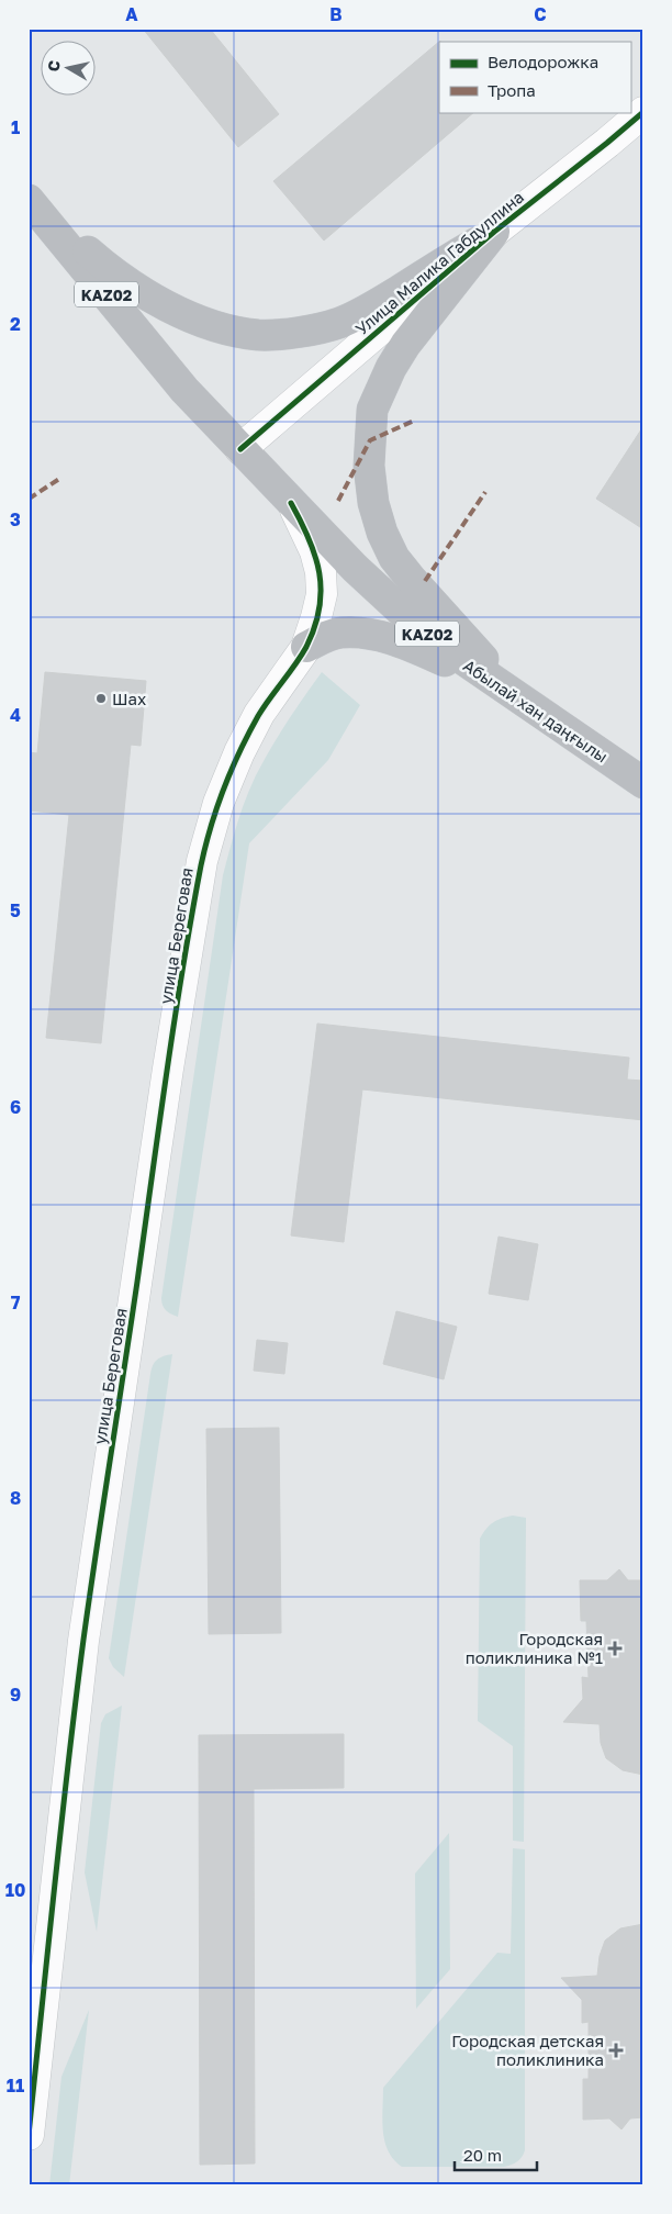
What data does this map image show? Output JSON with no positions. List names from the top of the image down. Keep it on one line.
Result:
{"streets":{"highway":["KАZ02","Абылай хан даңғылы"],"street":["Улица Малика Габдуллина","улица Береговая"]},"crossings":[["Улица Малика Габдуллина","Абылай хан даңғылы"],["Абылай хан даңғылы","улица Береговая"]],"places":{"other":["Шах"],"health":["Городская поликлиника №1","Городская детская поликлиника"]},"legend":["Велодорожка","Тропа"],"scale_bar":"20 m","north":"left","grid":{"columns":["A","B","C"],"rows":["1","2","3","4","5","6","7","8","9","10","11"]}}
